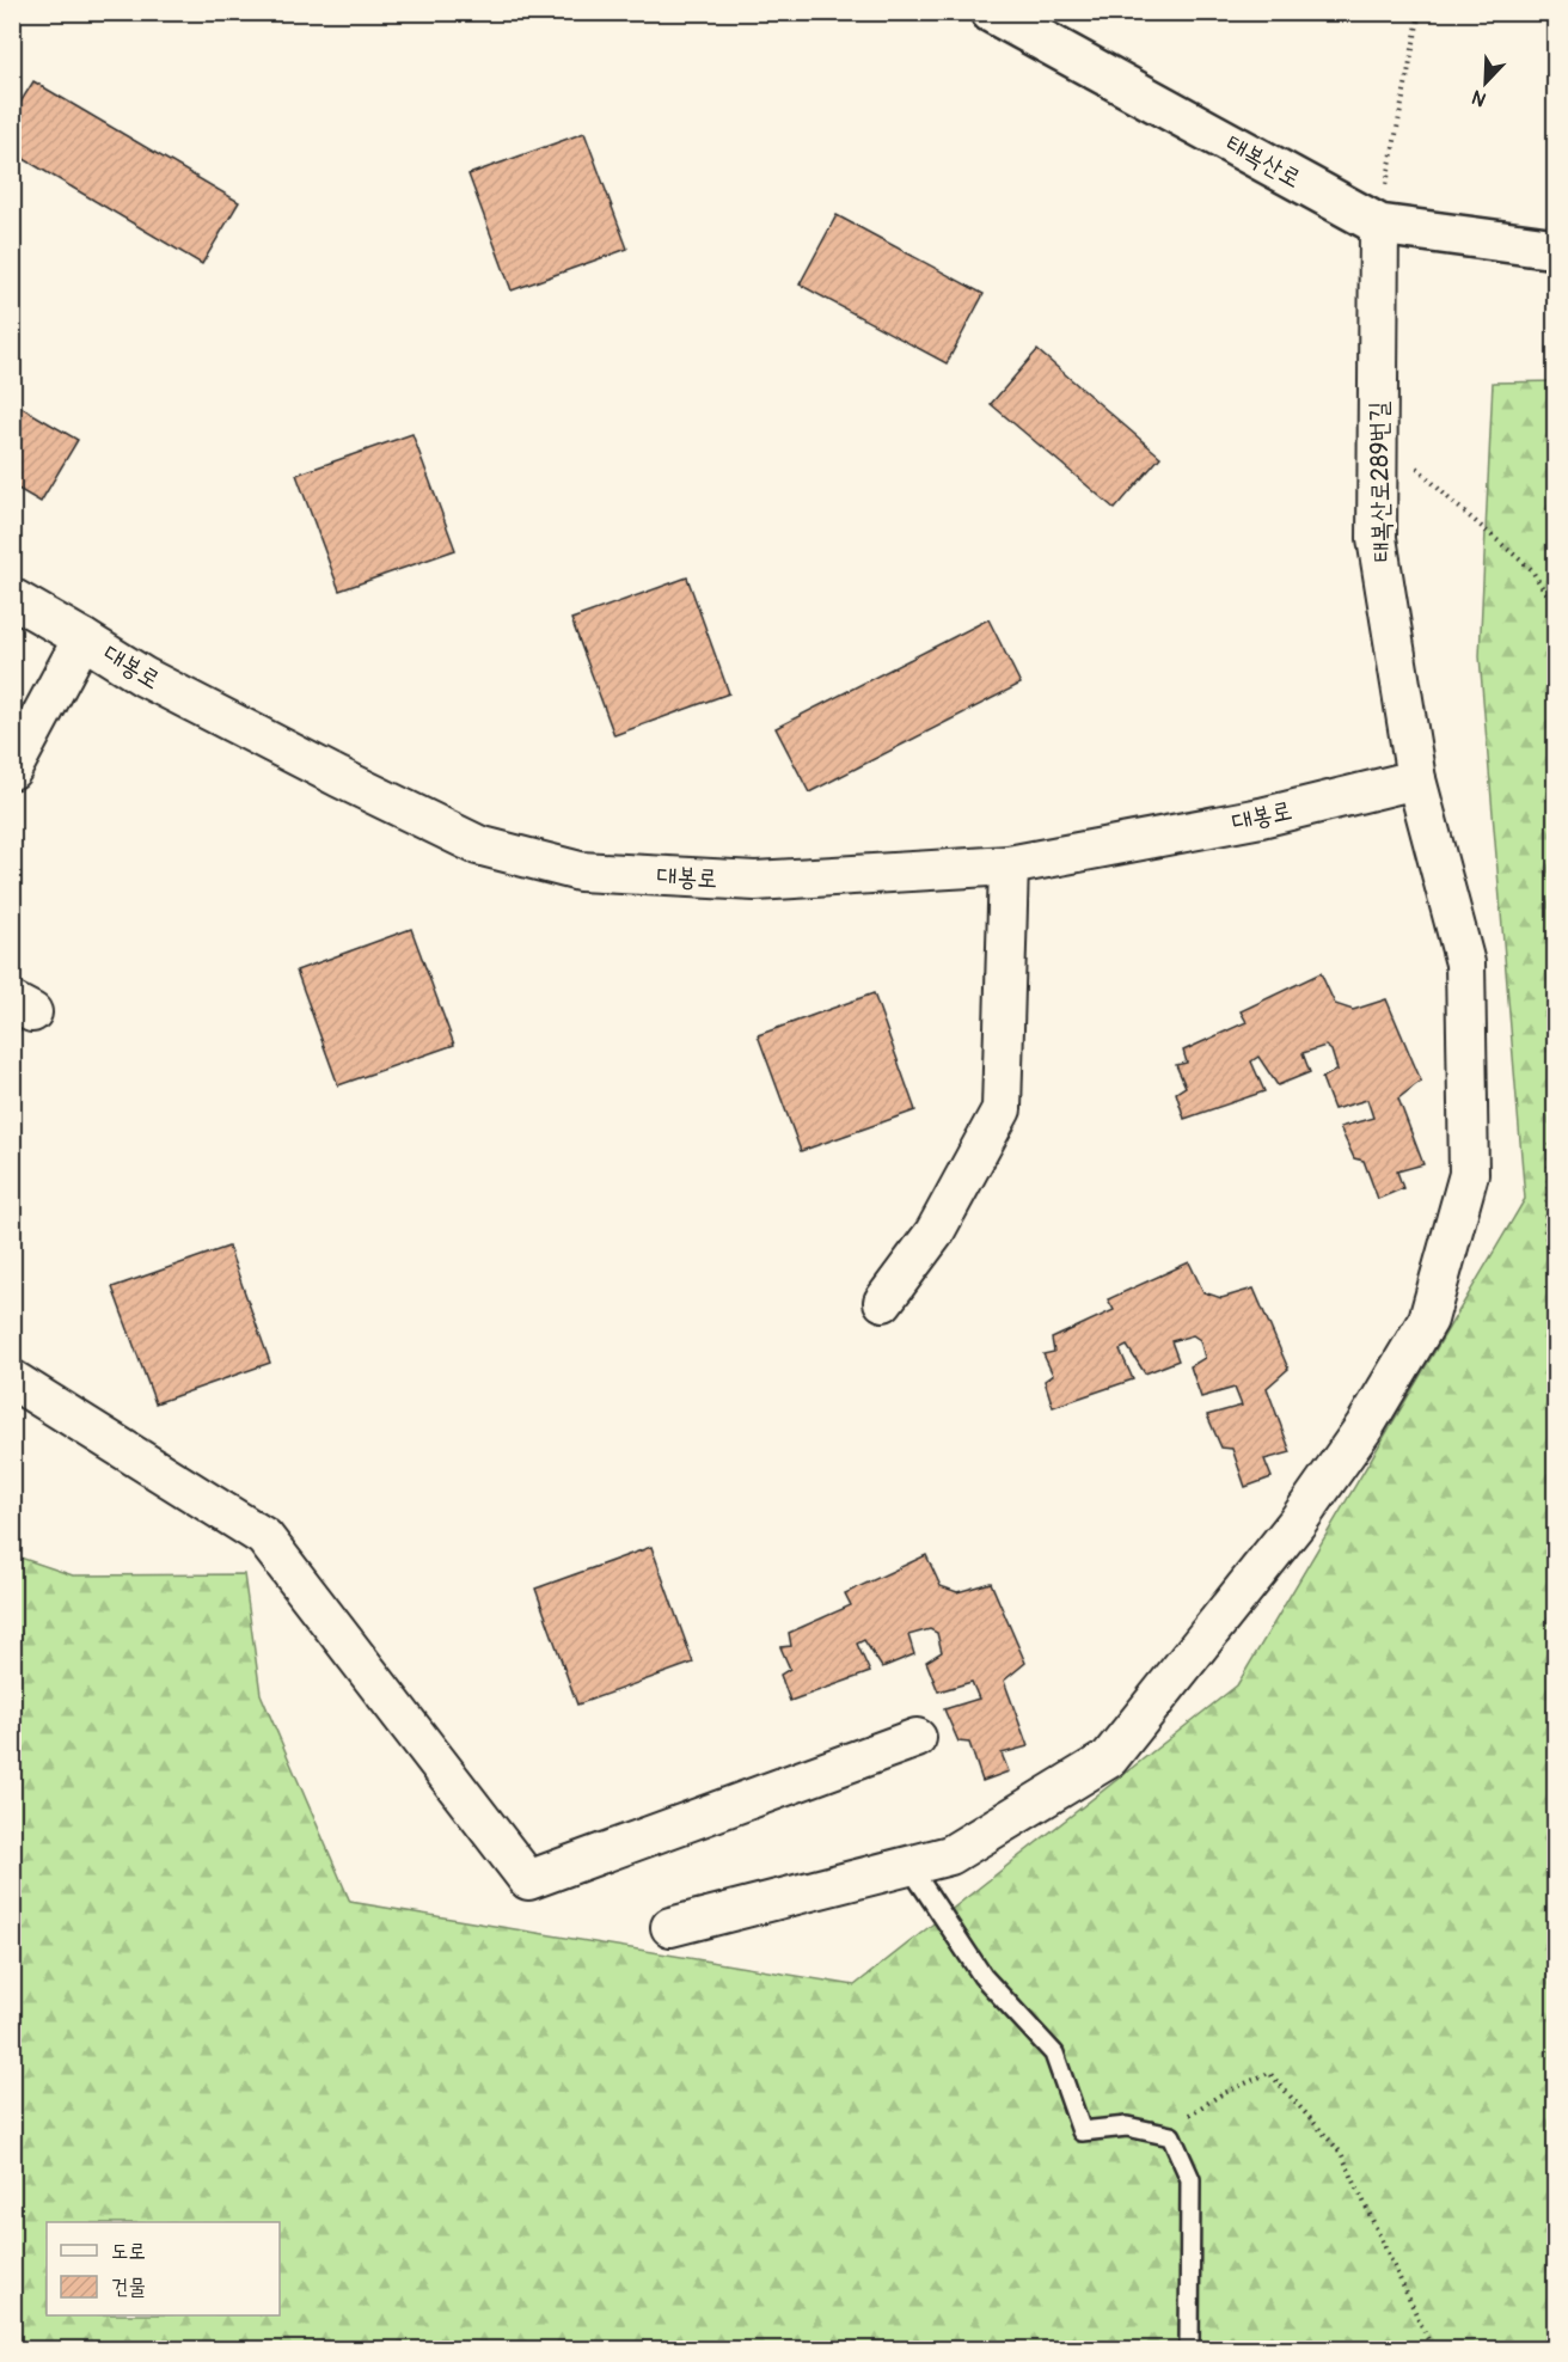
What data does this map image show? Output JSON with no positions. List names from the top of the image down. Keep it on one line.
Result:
{"streets":{"street":["태복산로","태복산로289번길","대봉로"]},"crossings":[["태복산로","태복산로289번길"],["태복산로289번길","대봉로"]],"legend":["도로","건물"],"north":"bottom left"}
